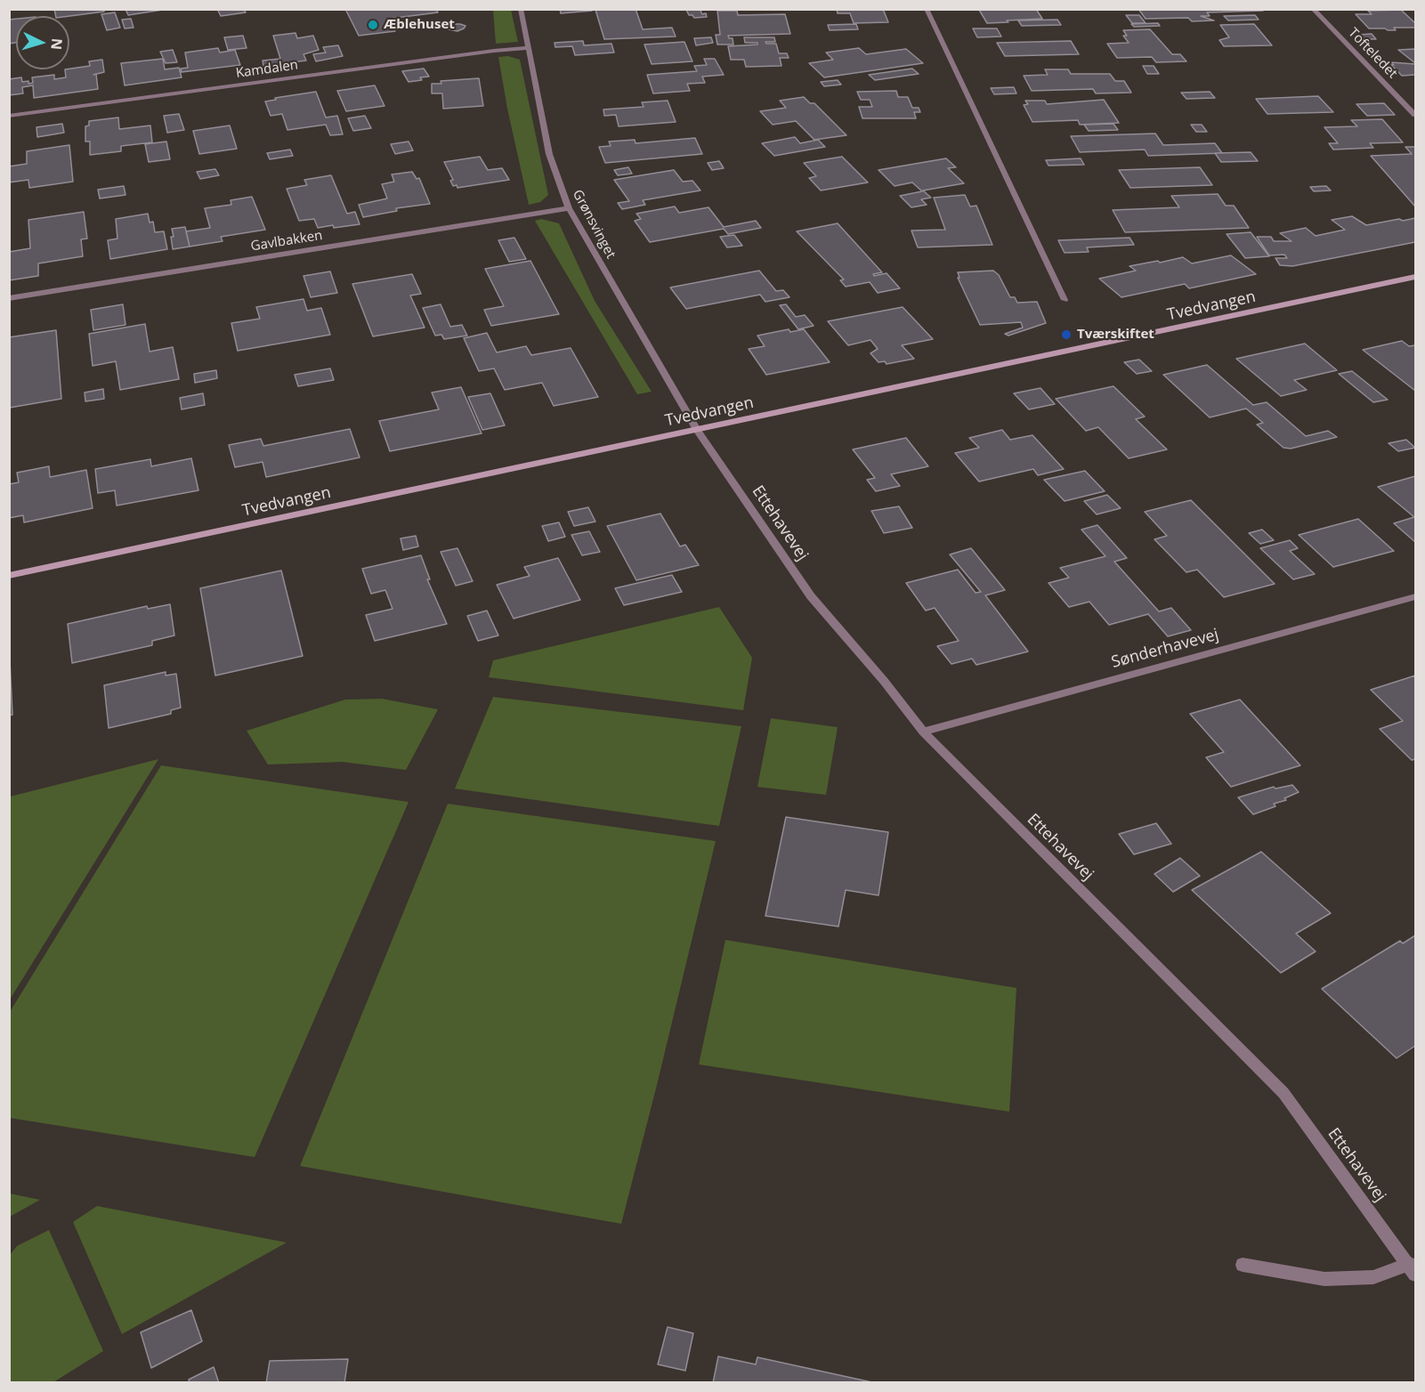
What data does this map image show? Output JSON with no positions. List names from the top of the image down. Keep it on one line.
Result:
{"streets":{"street":["Tofteledet","Kamdalen","Grønsvinget","Gavlbakken","Tvedvangen","Ettehavevej","Sønderhavevej"]},"crossings":[["Kamdalen","Grønsvinget"],["Grønsvinget","Gavlbakken"],["Grønsvinget","Tvedvangen"],["Grønsvinget","Ettehavevej"],["Tvedvangen","Ettehavevej"],["Ettehavevej","Sønderhavevej"]],"places":["Æblehuset","Tværskiftet"],"north":"right"}
